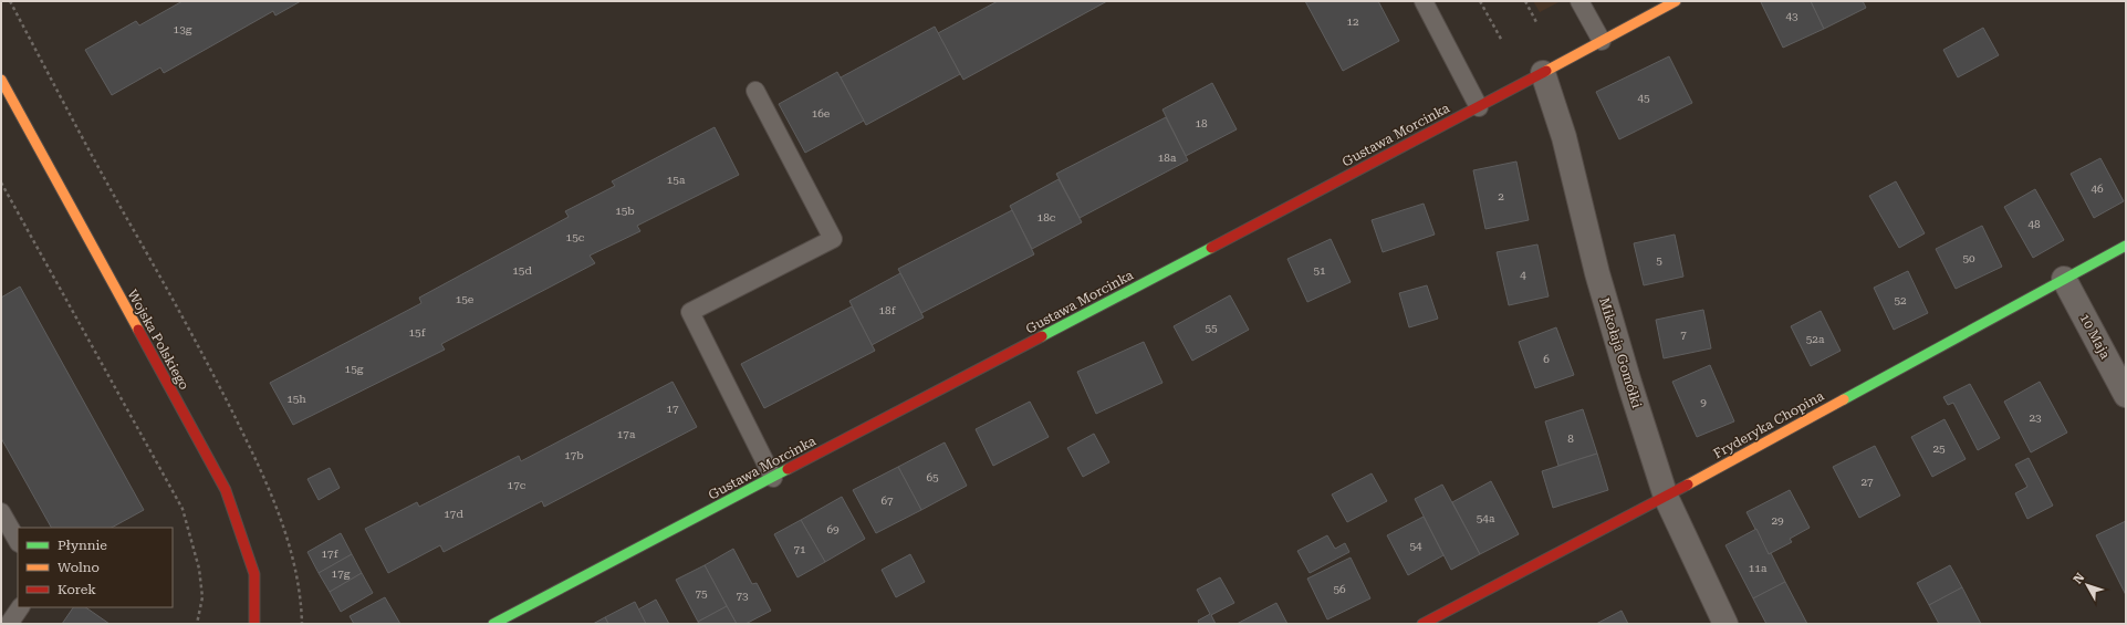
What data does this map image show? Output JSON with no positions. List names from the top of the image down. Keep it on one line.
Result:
{"streets":{"street":["Gustawa Morcinka","10 Maja","Wojska Polskiego","Mikołaja Gomółki","Fryderyka Chopina"]},"crossings":[["Gustawa Morcinka","Mikołaja Gomółki"],["10 Maja","Fryderyka Chopina"],["Mikołaja Gomółki","Fryderyka Chopina"]],"house_numbers":["43","12","13g","45","16e","18","18a","15a","46","2","15b","18c","48","15c","50","5","15d","51","4","15e","52","18f","55","15f","7","52a","6","15g","15h","9","17","23","17a","8","25","17b","65","27","17c","67","17d","54a","29","69","54","71","17f","11a","17g","56","75","73"],"legend":["Płynnie","Wolno","Korek"],"north":"top left"}
